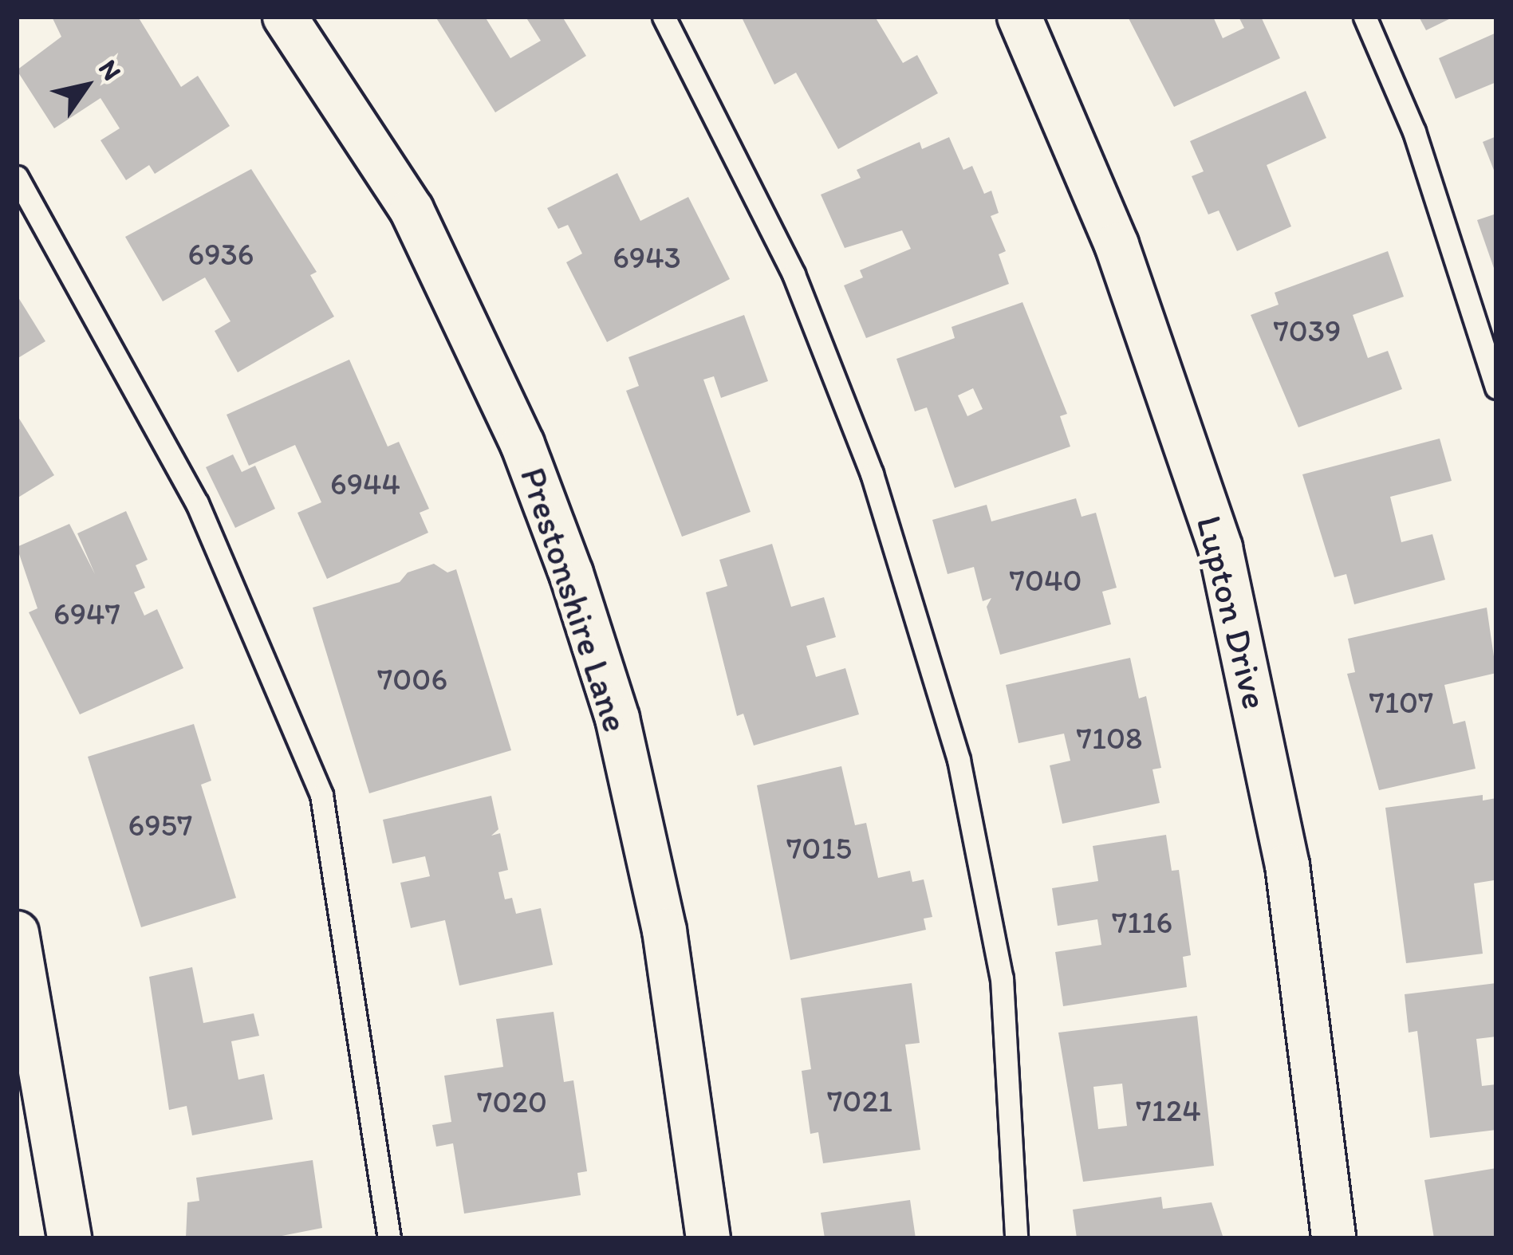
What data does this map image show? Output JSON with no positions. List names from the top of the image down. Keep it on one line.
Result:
{"streets":{"street":["Prestonshire Lane","Lupton Drive"]},"house_numbers":["6936","6943","7039","6944","7040","6947","7006","7107","7108","6957","7015","7116","7021","7020","7124"],"north":"top right"}
